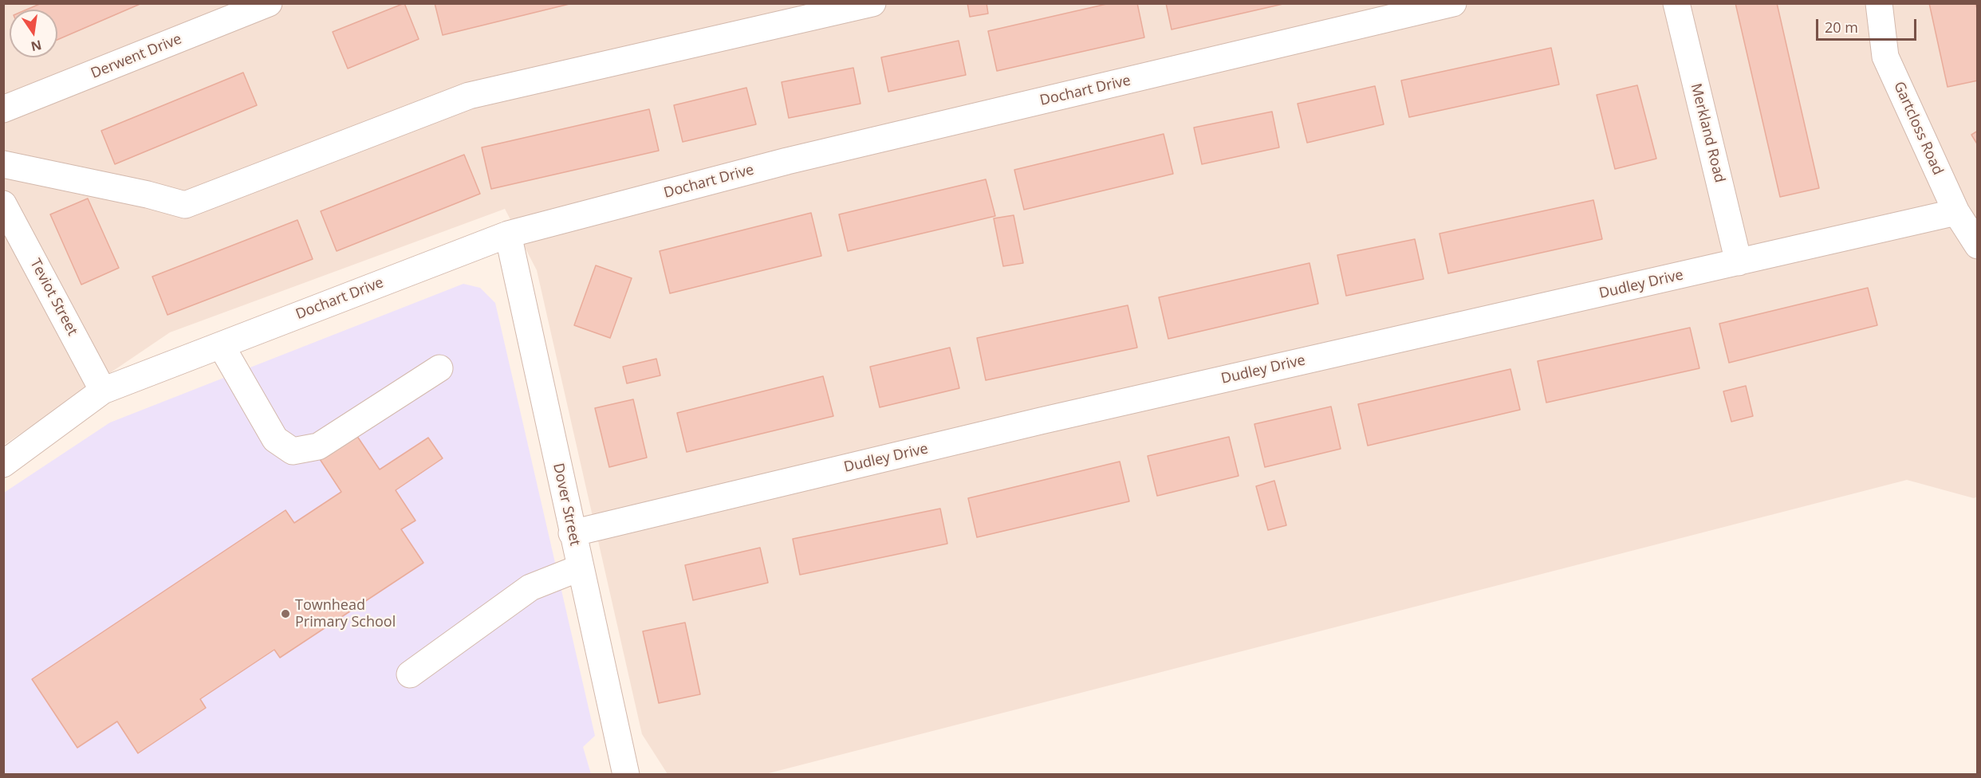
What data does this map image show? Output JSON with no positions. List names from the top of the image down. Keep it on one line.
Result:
{"streets":{"street":["Derwent Drive","Dochart Drive","Gartcloss Road","Merkland Road","Dudley Drive","Teviot Street","Dover Street"]},"crossings":[["Dochart Drive","Teviot Street"],["Dochart Drive","Dover Street"],["Gartcloss Road","Dudley Drive"],["Merkland Road","Dudley Drive"],["Dudley Drive","Dover Street"]],"places":["Townhead Primary School"],"scale_bar":"20 m","north":"bottom"}
